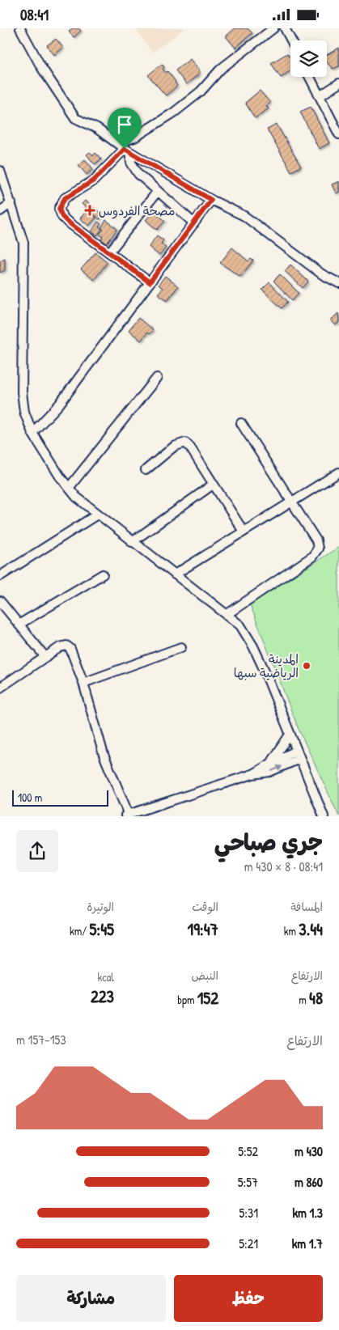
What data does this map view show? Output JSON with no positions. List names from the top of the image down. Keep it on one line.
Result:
{"places":{"health":["مصحة الفردوس"],"other":["المدينة الرياضية سبها"]},"scale_bar":"100 m","page":{"status":"08:41","scale":"100 m","heading":["جري صباحي","08:41 · 8 × 430 m"],"stats":[["المسافة","3.44 km"],["الوقت","19:47"],["الوتيرة","5:45 /km"],["الارتفاع","48 m"],["النبض","152 bpm"],["kcal","223"]],"chart":["الارتفاع","153–157 m"],"list":[{"name":"430 m","note":"5:52"},{"name":"860 m","note":"5:57"},{"name":"1.3 km","note":"5:31"},{"name":"1.7 km","note":"5:21"}],"buttons":["حفظ","مشاركة"]}}
